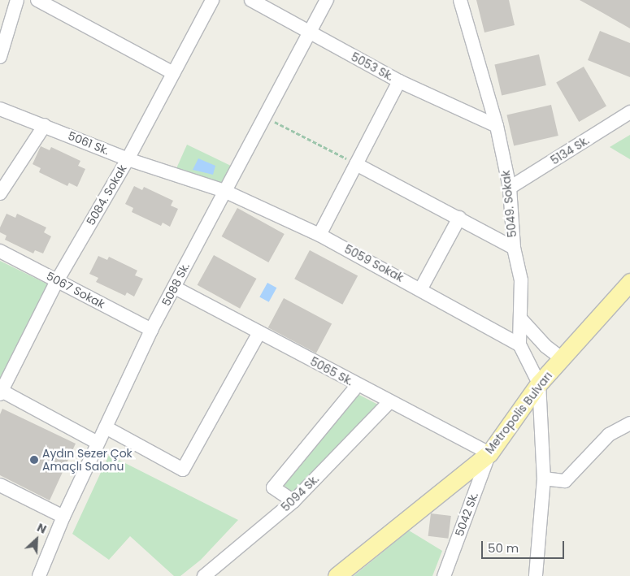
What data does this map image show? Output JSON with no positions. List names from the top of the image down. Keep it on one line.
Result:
{"streets":{"main road":["Metropolis Bulvarı"],"street":["5053 Sk.","5061 Sk.","5134 Sk.","5084. Sokak","5049. Sokak","5059 Sokak","5088 Sk.","5067 Sokak","5065 Sk.","5094 Sk.","5042 Sk."]},"crossings":[["5053 Sk.","5049. Sokak"],["5053 Sk.","5088 Sk."],["5061 Sk.","5084. Sokak"],["5061 Sk.","5059 Sokak"],["5061 Sk.","5088 Sk."],["5134 Sk.","5049. Sokak"],["5084. Sokak","5067 Sokak"],["5049. Sokak","5059 Sokak"],["5049. Sokak","Metropolis Bulvarı"],["5059 Sokak","5088 Sk."],["5088 Sk.","5067 Sokak"],["5088 Sk.","5065 Sk."],["5065 Sk.","Metropolis Bulvarı"],["5065 Sk.","5094 Sk."],["5065 Sk.","5042 Sk."],["Metropolis Bulvarı","5042 Sk."]],"places":["Aydın Sezer Çok Amaçlı Salonu"],"scale_bar":"50 m","north":"top right"}
